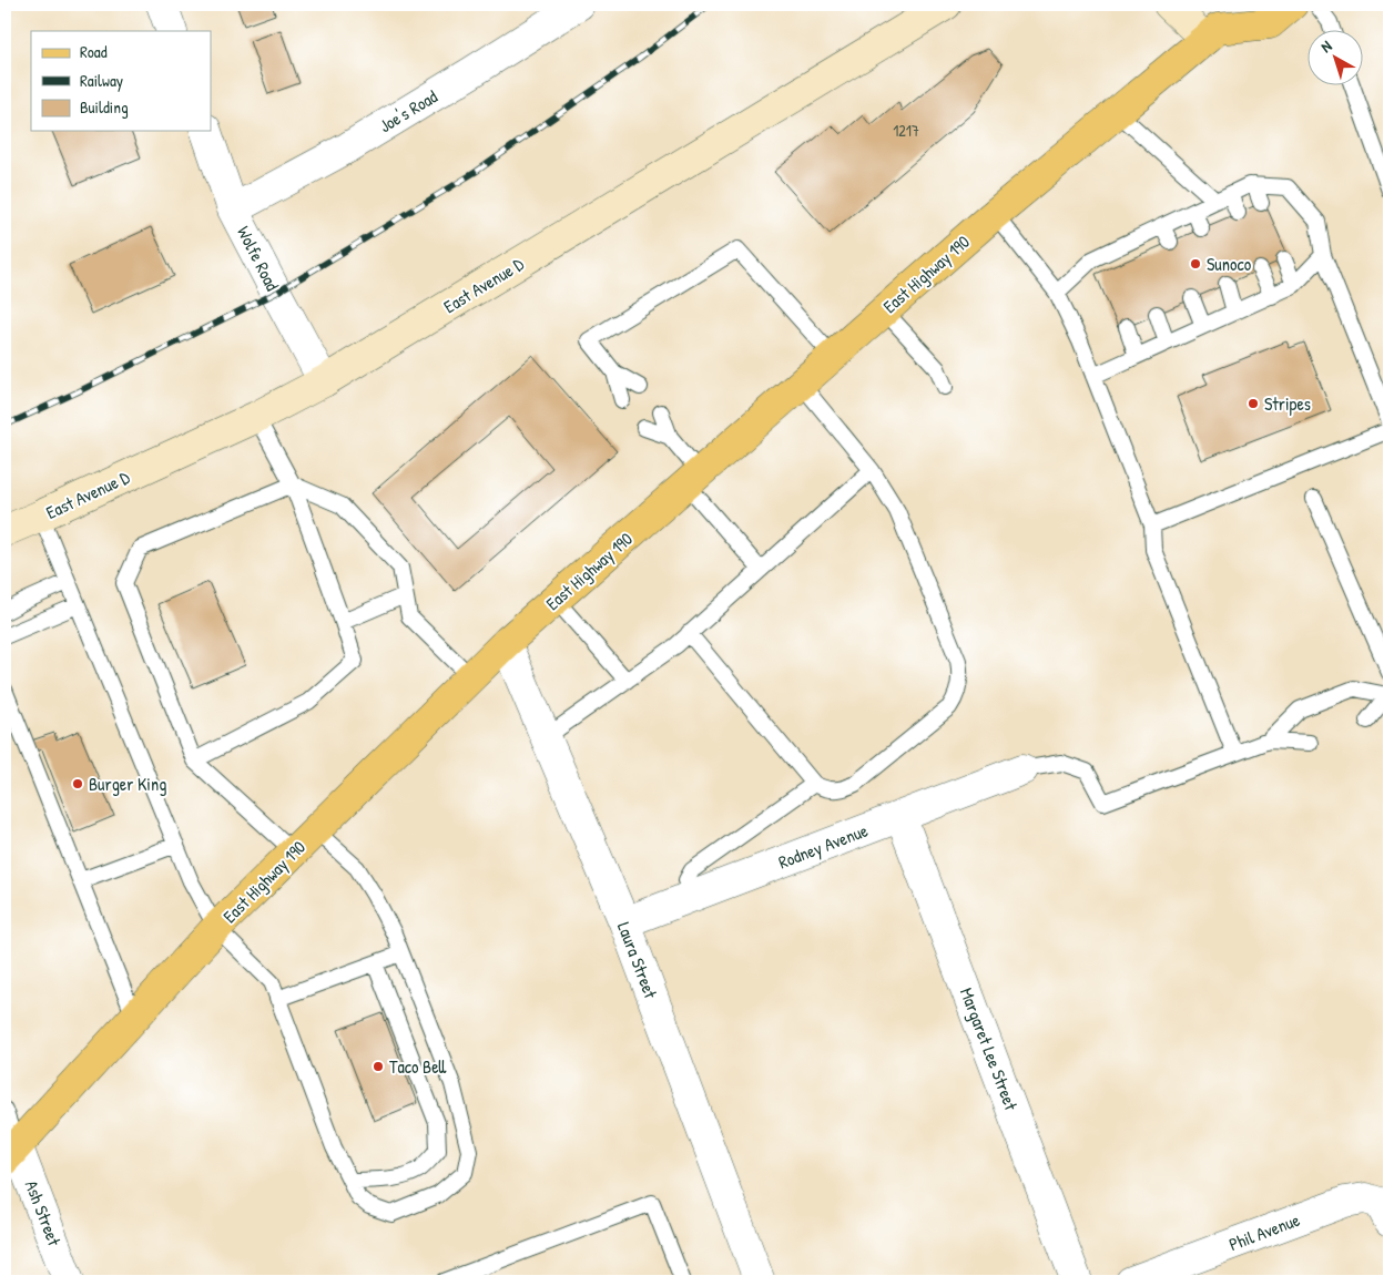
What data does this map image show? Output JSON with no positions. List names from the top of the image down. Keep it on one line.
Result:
{"streets":{"main road":["East Highway 190","East Avenue D"],"street":["Joe's Road","Wolfe Road","Rodney Avenue","Laura Street","Margaret Lee Street","Ash Street","Phil Avenue"]},"crossings":[["Joe's Road","Wolfe Road"],["Wolfe Road","East Avenue D"],["East Highway 190","Laura Street"],["East Highway 190","Ash Street"],["Rodney Avenue","Laura Street"],["Rodney Avenue","Margaret Lee Street"]],"places":["Sunoco","Stripes","Burger King","Taco Bell"],"house_numbers":["1217"],"legend":["Road","Railway","Building"],"north":"top left"}
